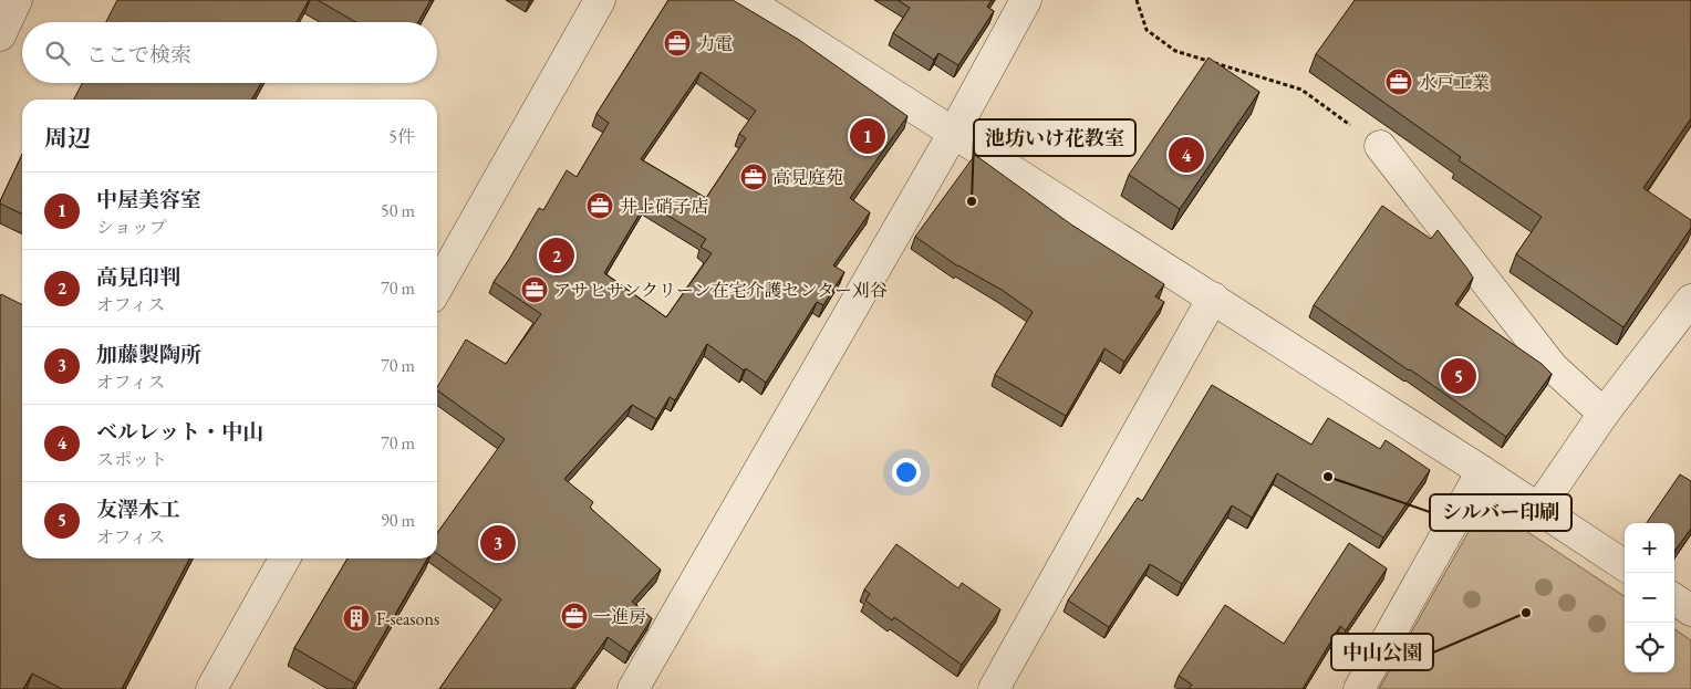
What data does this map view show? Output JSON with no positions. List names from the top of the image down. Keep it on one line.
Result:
{"places":{"office":["力電","水戸工業","高見庭苑","井上硝子店","アサヒサンクリーン在宅介護センター刈谷","一進房"],"other":["池坊いけ花教室","シルバー印刷","中山公園"],"building":["F-seasons"]},"page":{"search":"ここで検索","heading":["周辺","5件"],"pins":["1","4","2","5","3"],"list":[{"mark":"1","name":"中屋美容室","note":"ショップ","value":"50 m"},{"mark":"2","name":"高見印判","note":"オフィス","value":"70 m"},{"mark":"3","name":"加藤製陶所","note":"オフィス","value":"70 m"},{"mark":"4","name":"ベルレット・中山","note":"スポット","value":"70 m"},{"mark":"5","name":"友澤木工","note":"オフィス","value":"90 m"}],"map_buttons":["+","−"]}}
